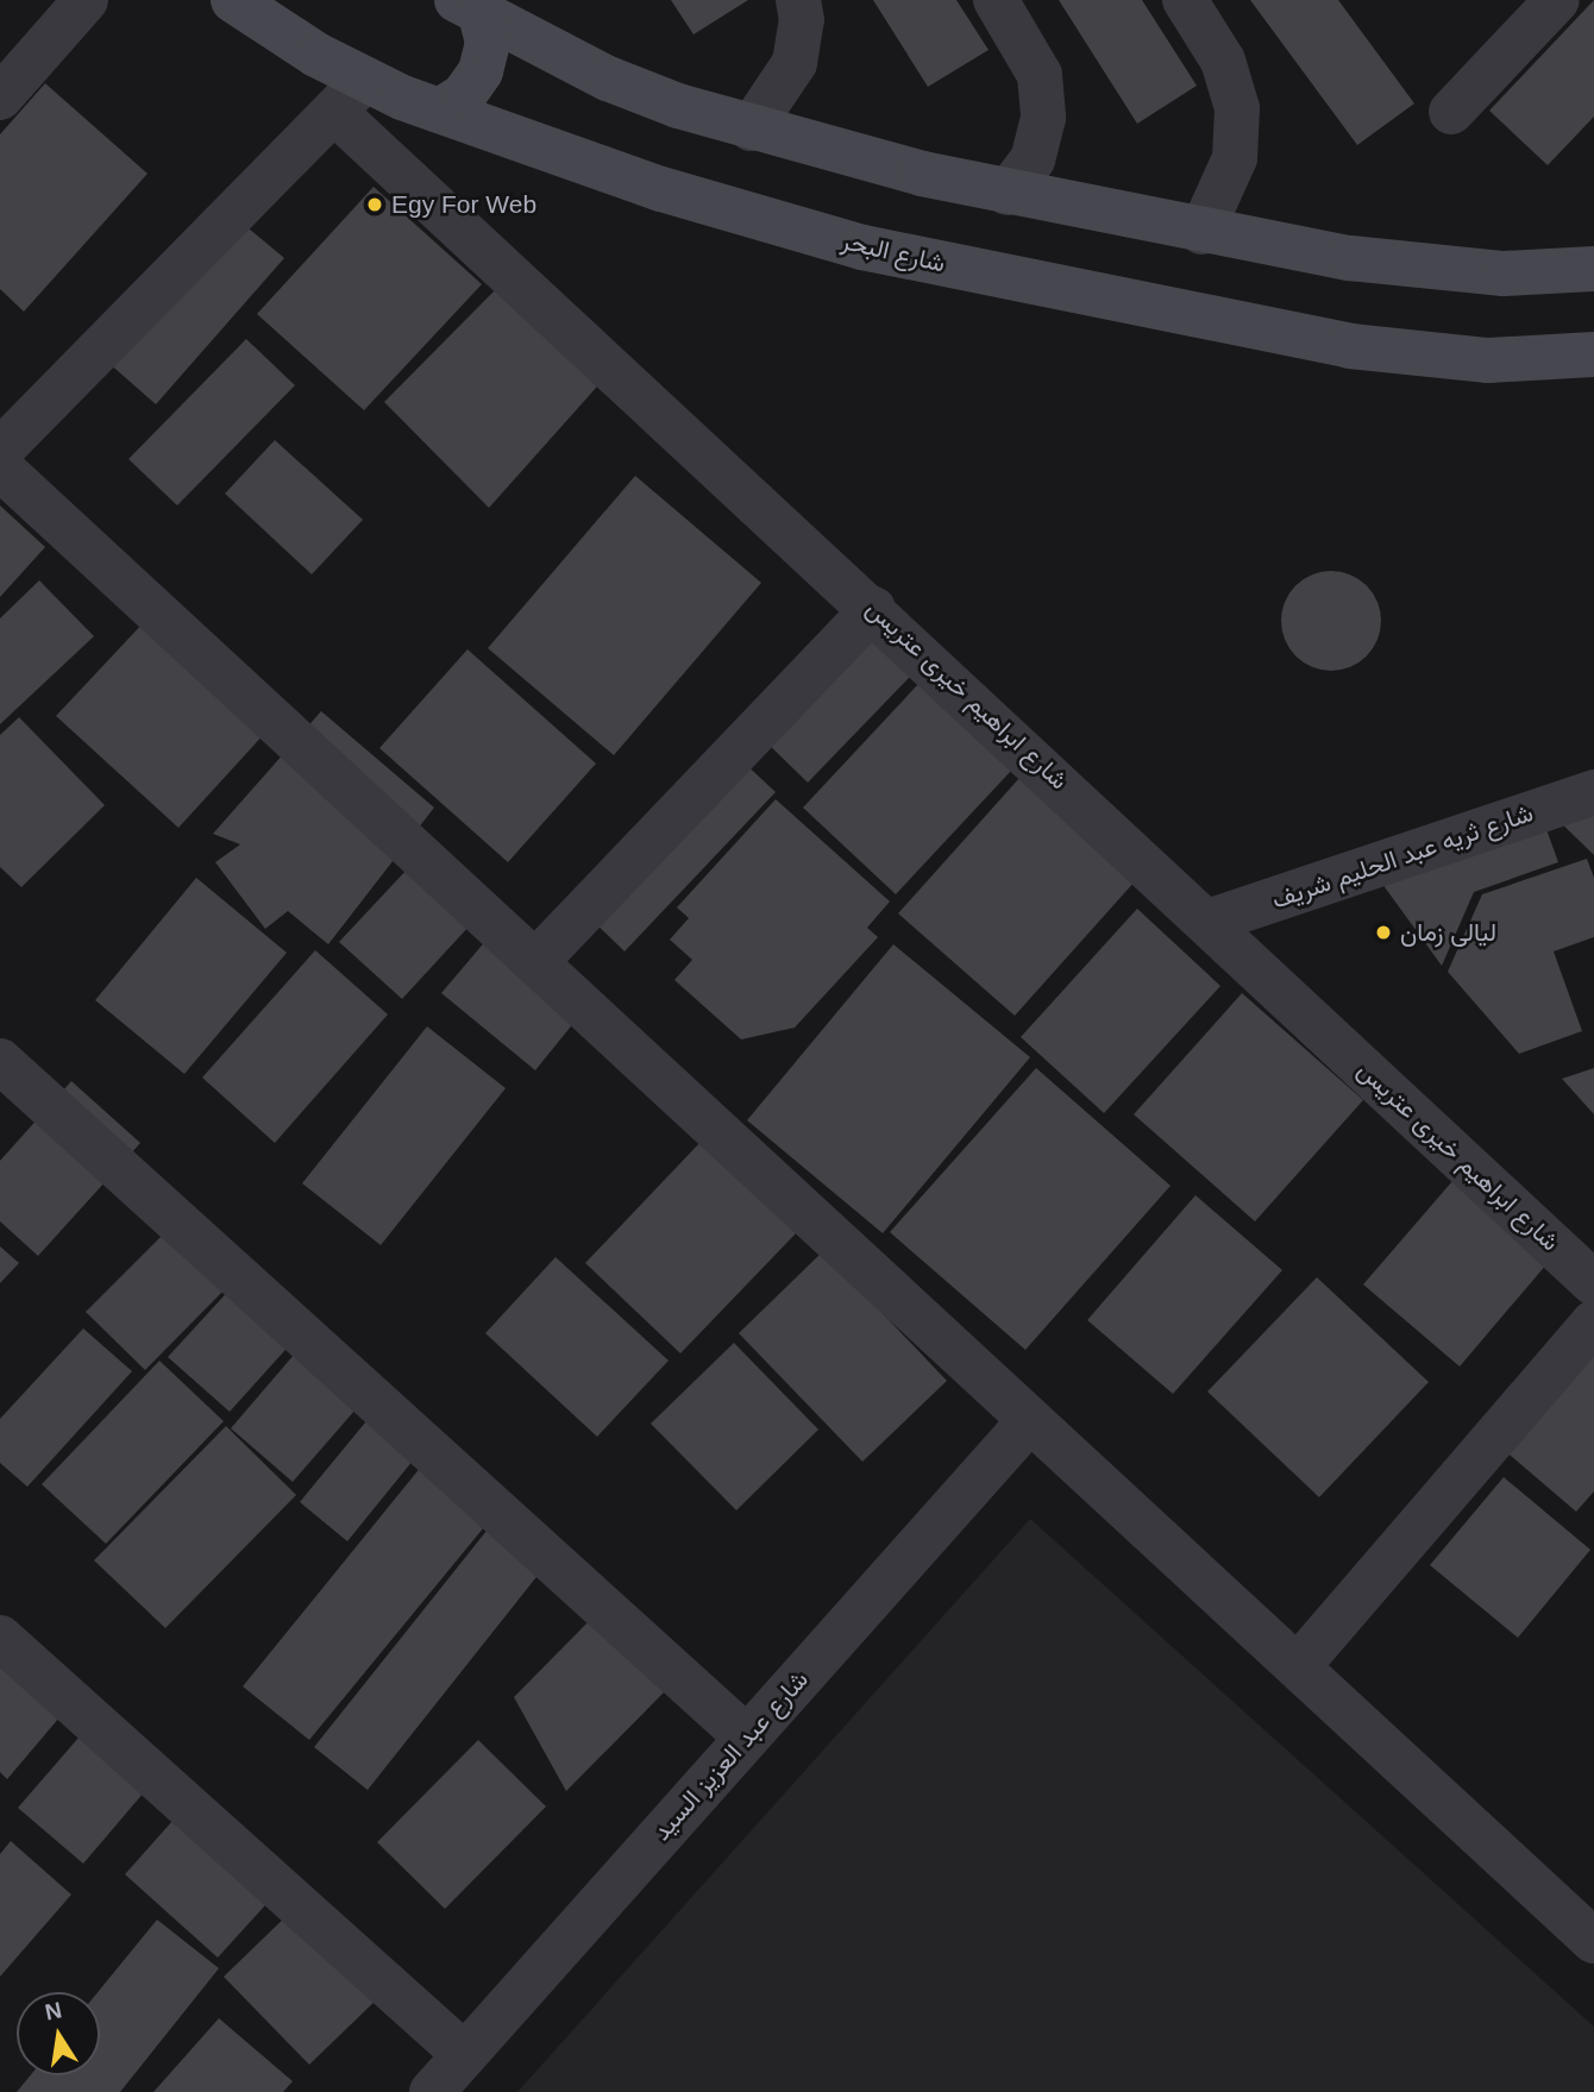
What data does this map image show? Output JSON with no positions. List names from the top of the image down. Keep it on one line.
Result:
{"streets":{"main road":["شارع البحر"],"street":["شارع ابراهيم خيرى عتريس","شارع ثريه عبد الحليم شريف","شارع عبد العزيز السيد"]},"crossings":[["شارع البحر","شارع ابراهيم خيرى عتريس"],["شارع ابراهيم خيرى عتريس","شارع ثريه عبد الحليم شريف"]],"places":["Egy For Web","ليالى زمان"],"north":"top"}
